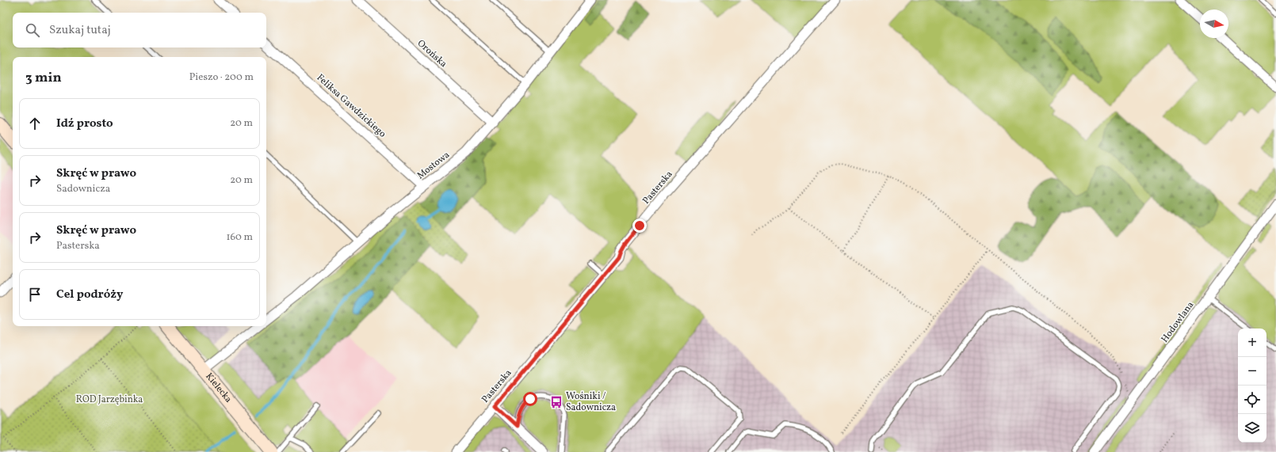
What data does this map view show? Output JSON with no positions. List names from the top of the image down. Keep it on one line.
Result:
{"streets":{"main road":["Kielecka"],"street":["Orońska","Feliksa Gawdzickiego","Mostowa","Pasterska","Hodowlana"]},"crossings":[["Orońska","Mostowa"],["Feliksa Gawdzickiego","Mostowa"]],"parks":["ROD Jarzębinka"],"places":{"bus stop":["Wośniki / Sadownicza"]},"north":"right","page":{"search":"Szukaj tutaj","heading":["3 min","Pieszo · 200 m"],"list":[["Idź prosto","20 m"],["Skręć w prawo","Sadownicza","20 m"],["Skręć w prawo","Pasterska","160 m"],"Cel podróży"],"map_buttons":["+","−"]}}
